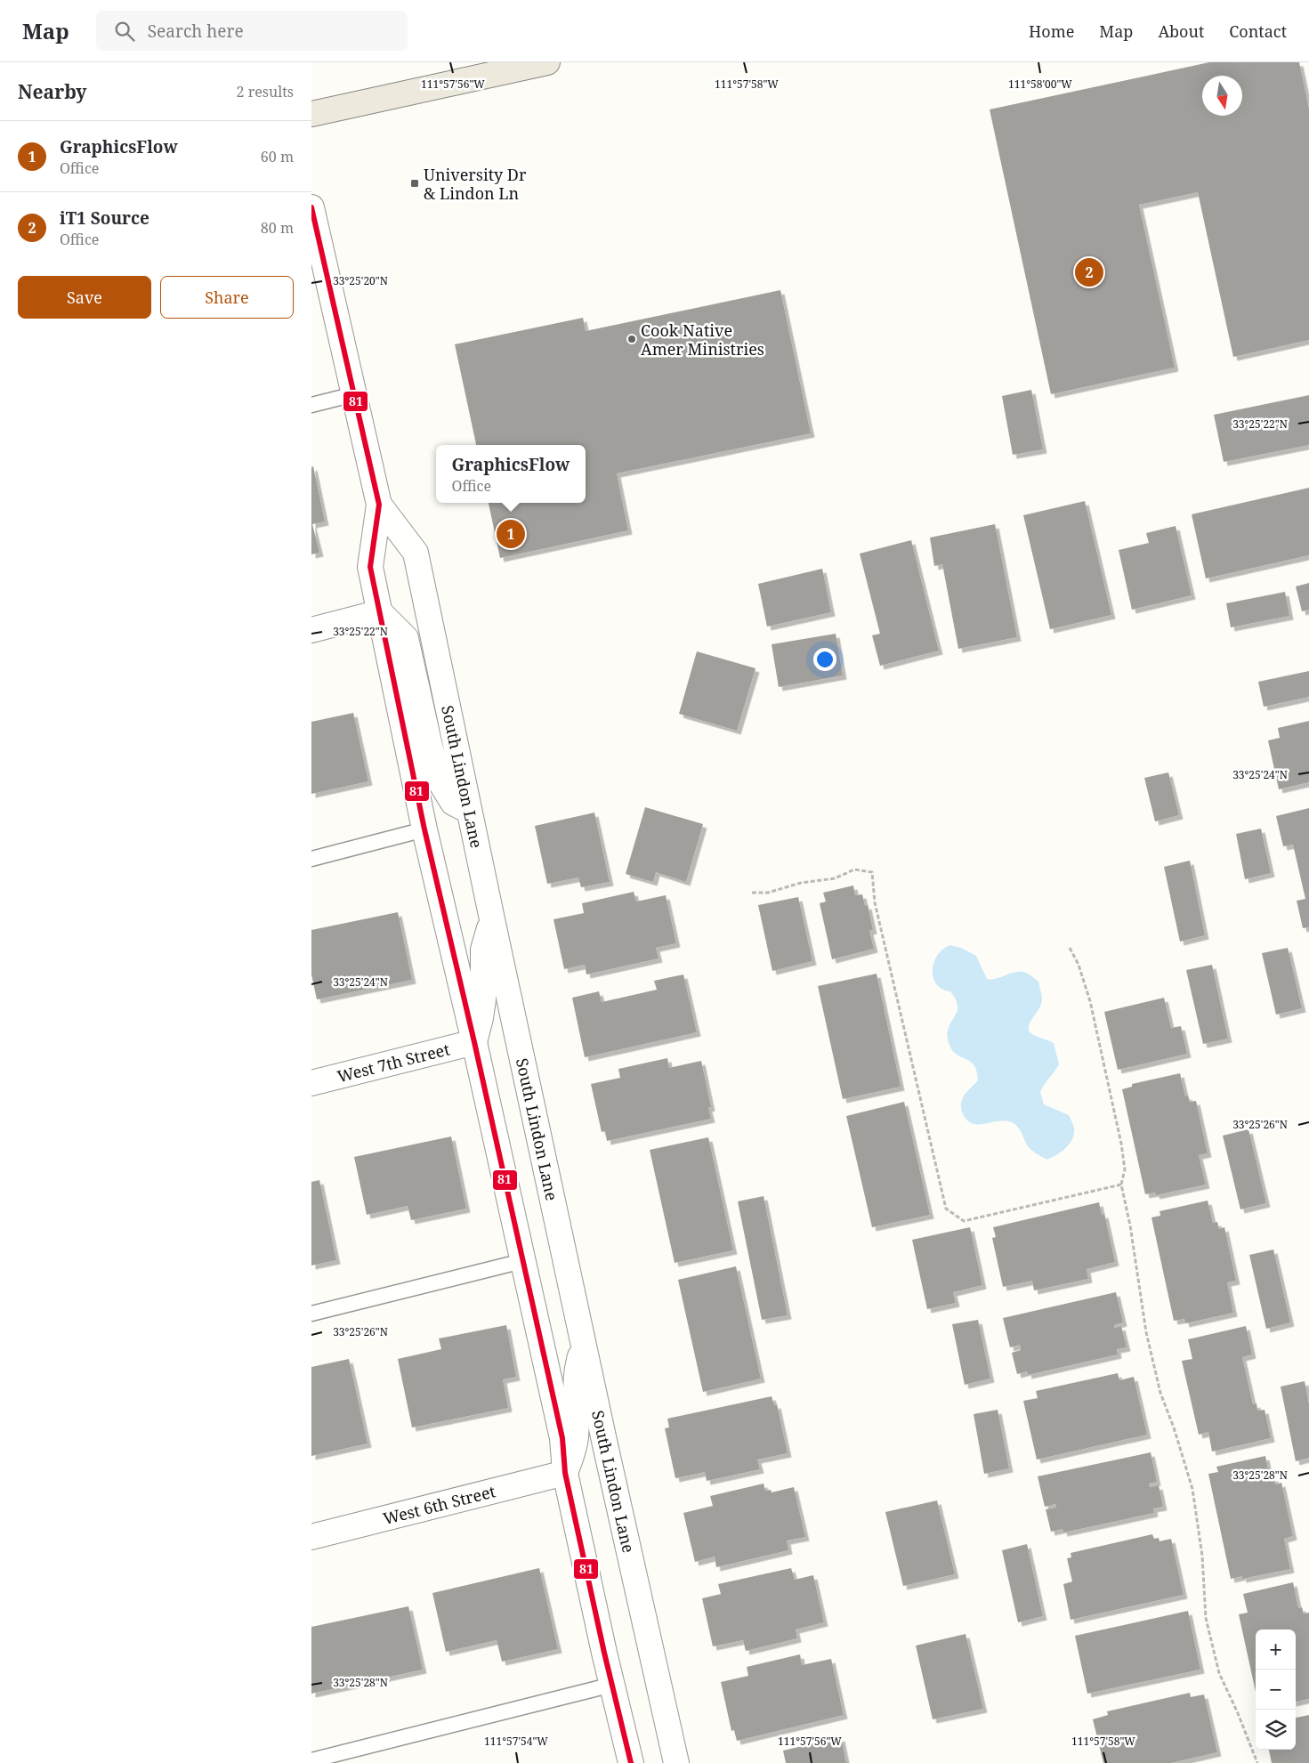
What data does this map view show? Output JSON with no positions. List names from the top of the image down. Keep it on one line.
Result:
{"streets":{"street":["South Lindon Lane","West 7th Street","West 6th Street"]},"crossings":[["South Lindon Lane","West 7th Street"],["South Lindon Lane","West 6th Street"]],"places":{"transit":["University Dr & Lindon Ln"],"other":["Cook Native Amer Ministries"]},"lines":["transit line 81"],"north":"bottom","page":{"header":"Map","search":"Search here","nav":["Home","Map","About","Contact"],"heading":["Nearby","2 results"],"list":[{"mark":"1","name":"GraphicsFlow","note":"Office","value":"60 m"},{"mark":"2","name":"iT1 Source","note":"Office","value":"80 m"}],"pins":["2","1"],"buttons":["Save","Share"],"popup":["GraphicsFlow","Office"],"map_buttons":["+","−"]},"coordinates":["111°57'56\"W","111°57'58\"W","111°58'00\"W","33°25'20\"N","33°25'22\"N","33°25'24\"N","33°25'26\"N","33°25'28\"N","111°57'54\"W"]}
